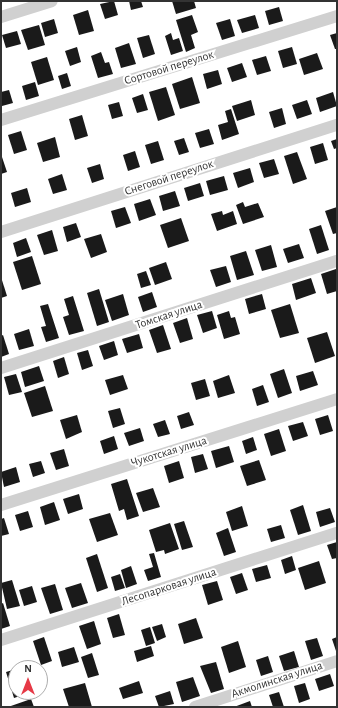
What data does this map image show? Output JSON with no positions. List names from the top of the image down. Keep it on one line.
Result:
{"streets":{"street":["Сортовой переулок","Снеговой переулок","Томская улица","Чукотская улица","Лесопарковая улица","Акмолинская улица"]},"north":"top"}
